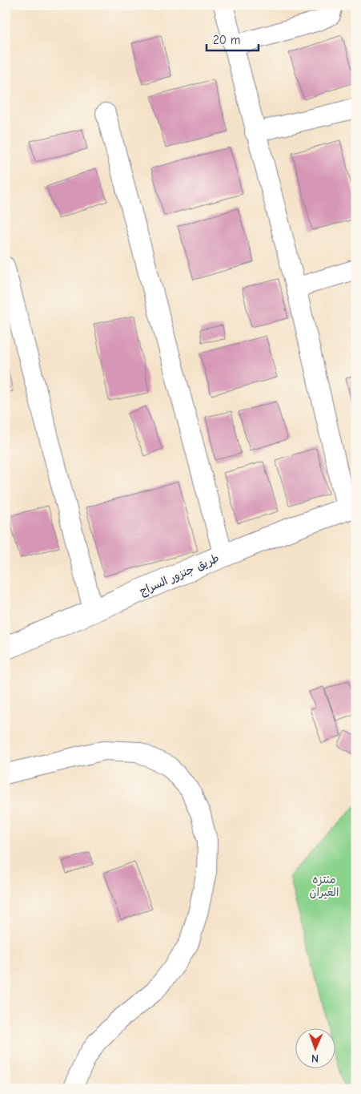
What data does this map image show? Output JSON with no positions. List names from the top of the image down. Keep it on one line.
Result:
{"streets":{"street":["طريق جنزور السراج"]},"parks":["منتزه الغيران"],"scale_bar":"20 m","north":"bottom"}
